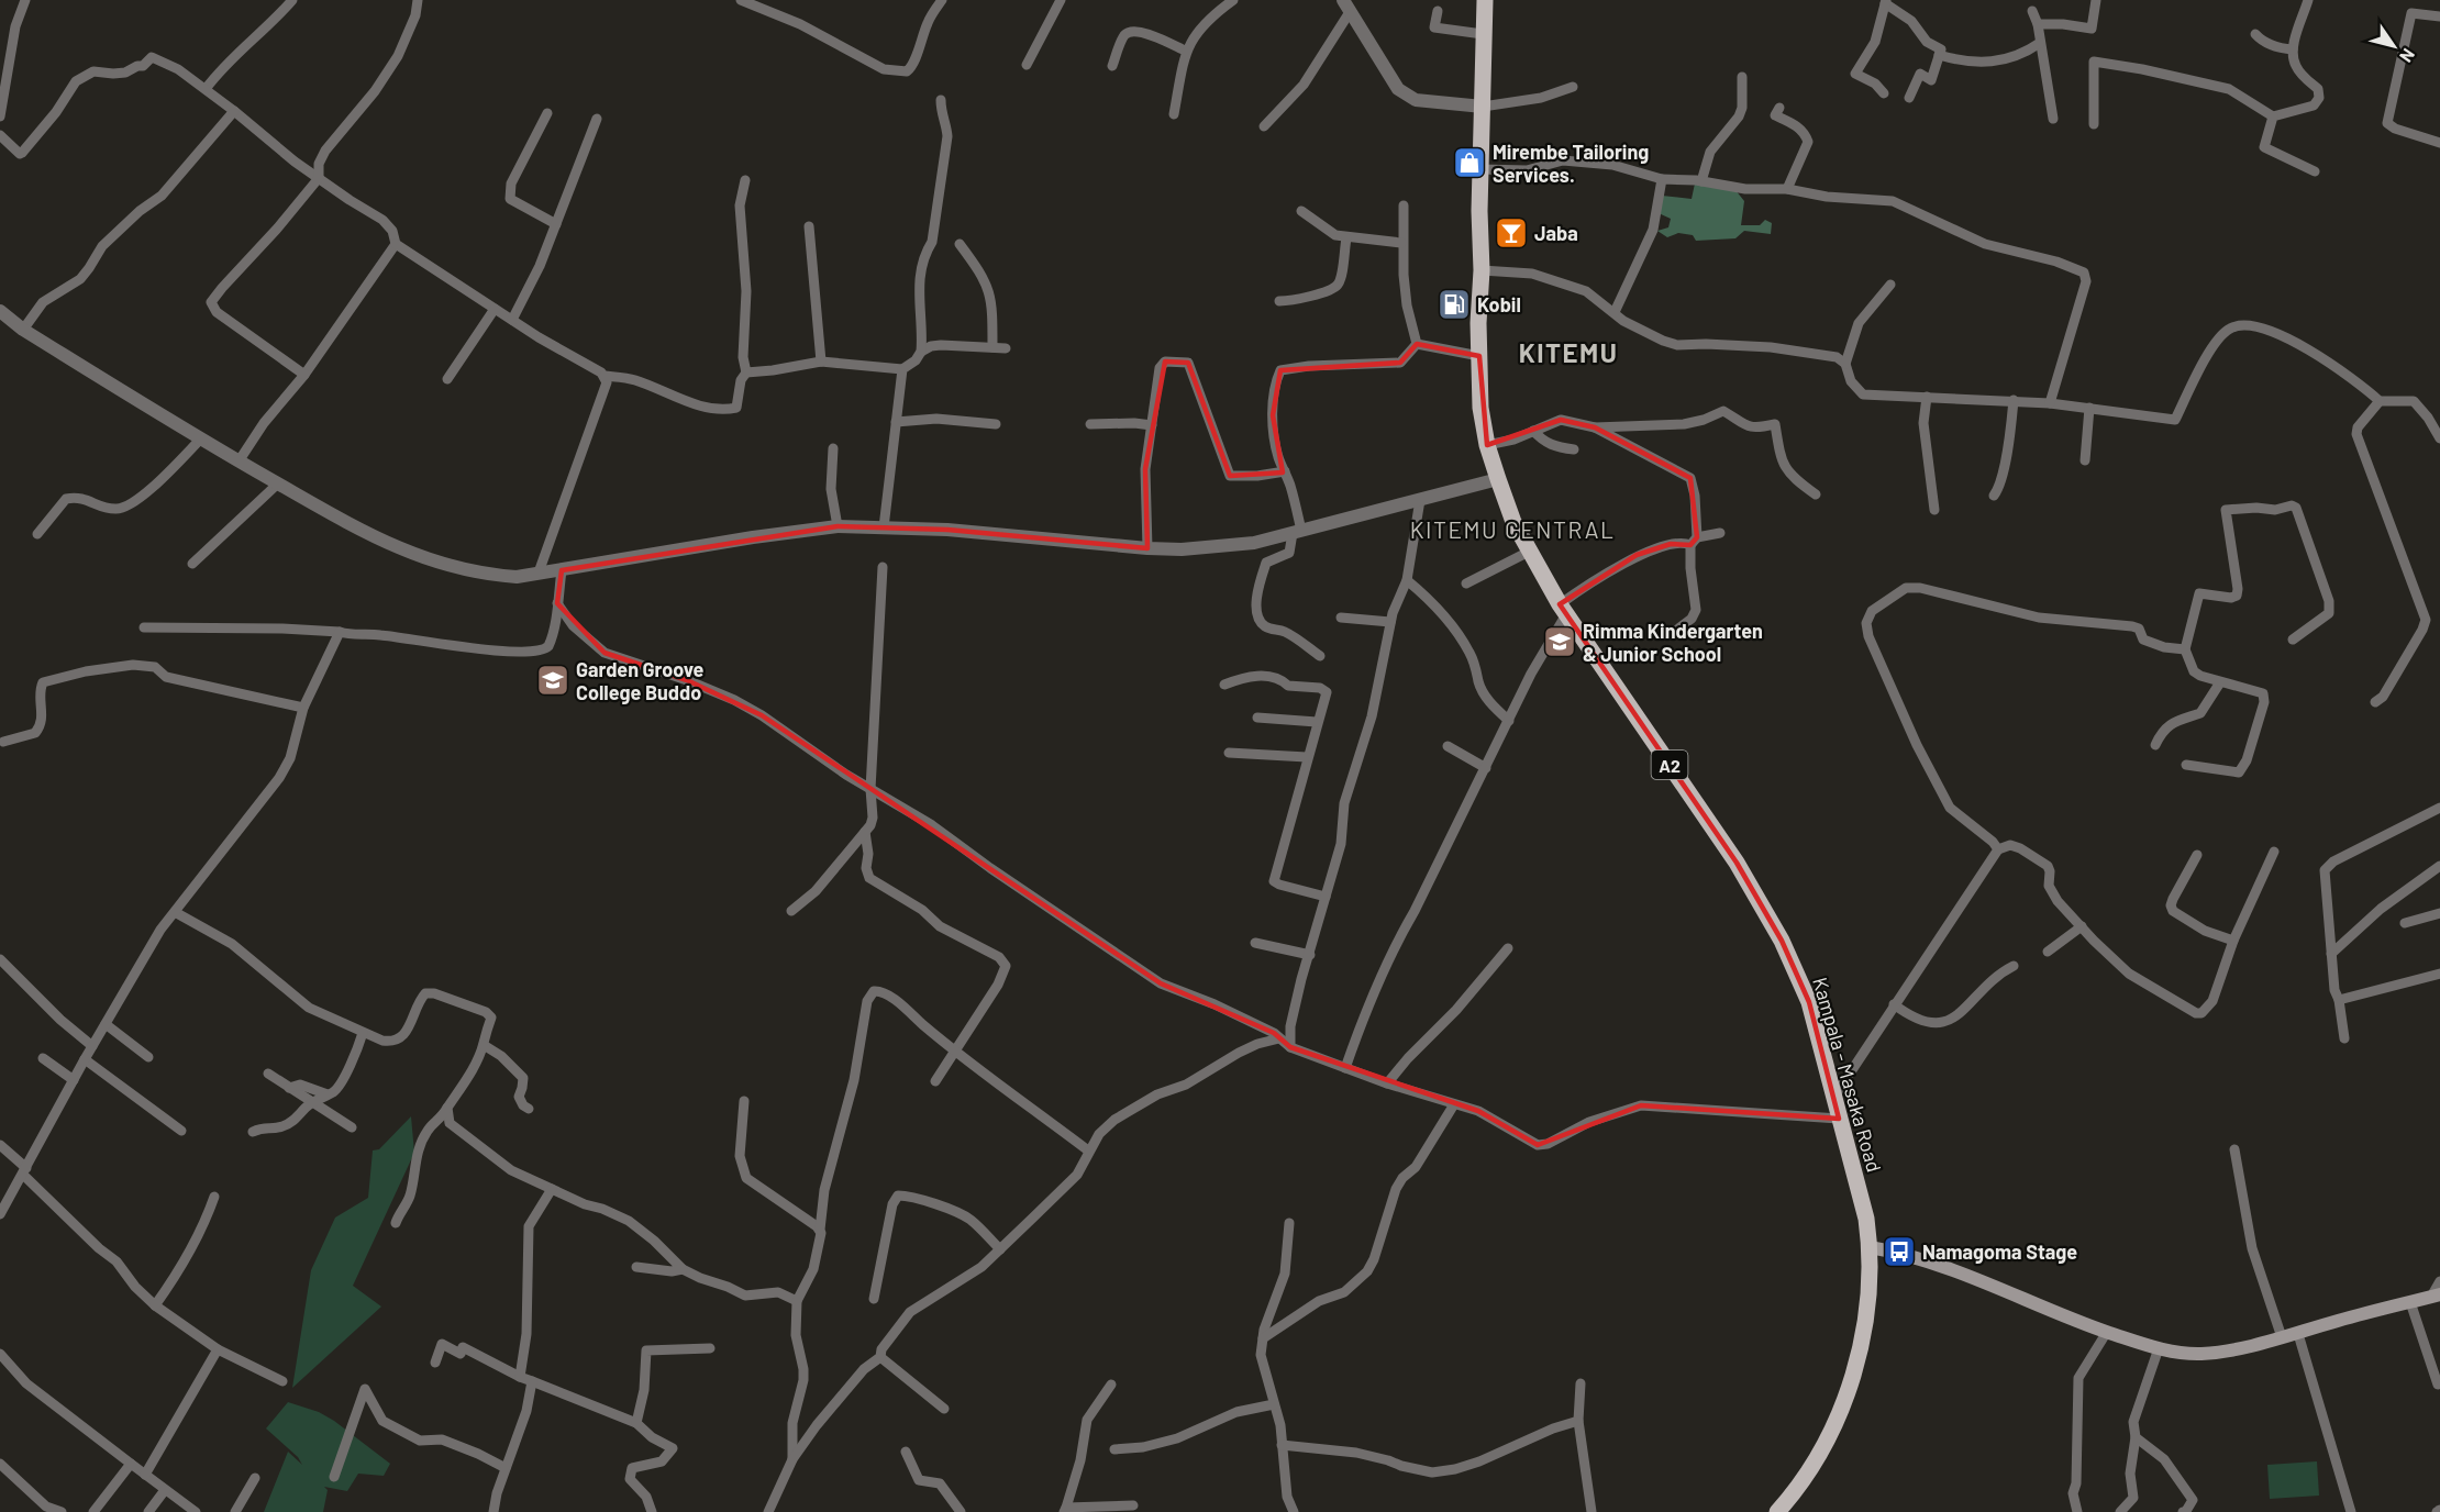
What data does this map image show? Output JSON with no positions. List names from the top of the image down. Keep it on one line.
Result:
{"streets":{"main road":["A2","Kampala - Masaka Road"]},"districts":["KITEMU","KITEMU CENTRAL"],"places":{"shop":["Mirembe Tailoring Services."],"bar":["Jaba"],"fuel station":["Kobil"],"school or university":["Rimma Kindergarten & Junior School","Garden Groove College Buddo"],"bus stop":["Namagoma Stage"]},"north":"bottom right"}
